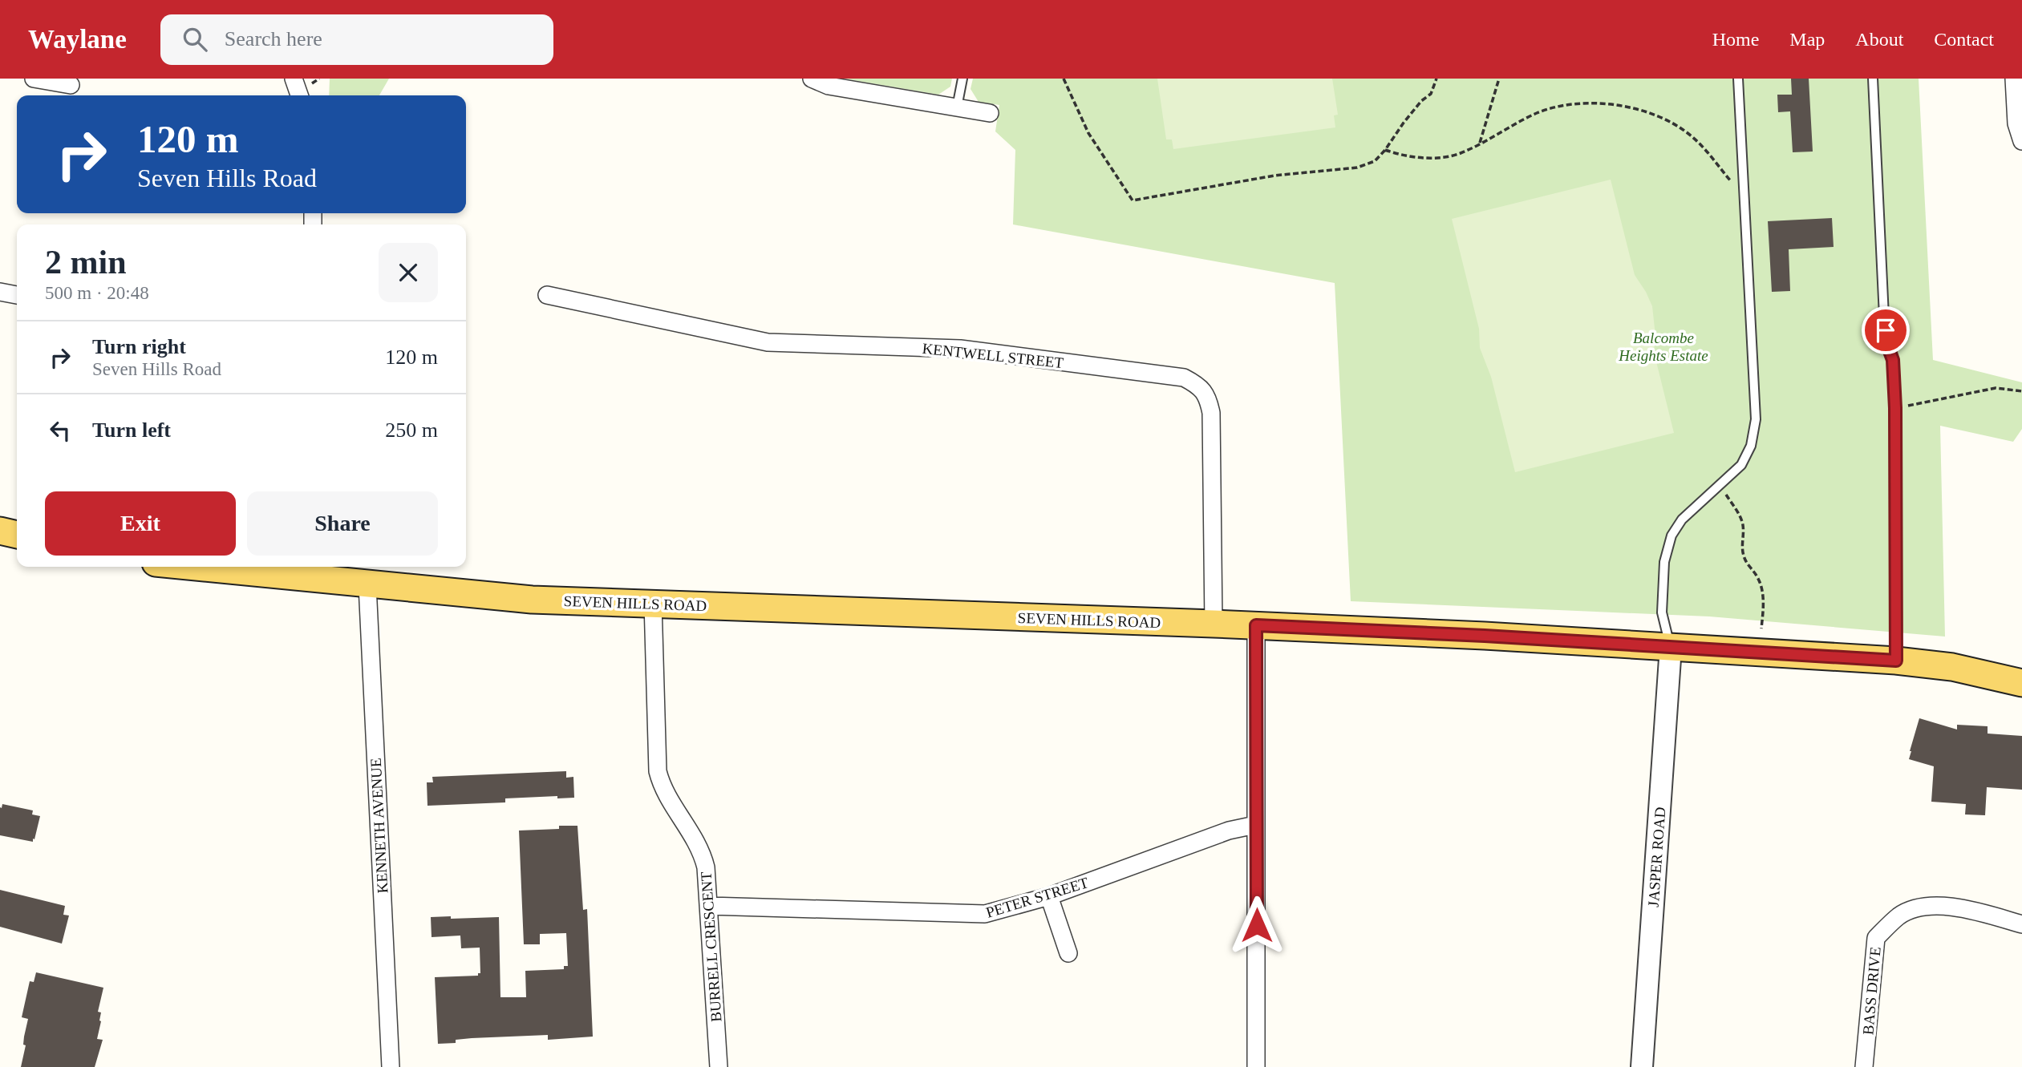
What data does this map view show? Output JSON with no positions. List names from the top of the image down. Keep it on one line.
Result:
{"streets":{"main road":["SEVEN HILLS ROAD"],"street":["KENTWELL STREET","KENNETH AVENUE","JASPER ROAD","PETER STREET","BURRELL CRESCENT","BASS DRIVE"]},"crossings":[["KENTWELL STREET","SEVEN HILLS ROAD"],["SEVEN HILLS ROAD","KENNETH AVENUE"],["SEVEN HILLS ROAD","JASPER ROAD"],["SEVEN HILLS ROAD","BURRELL CRESCENT"],["PETER STREET","BURRELL CRESCENT"]],"parks":["Balcombe Heights Estate"],"page":{"header":"Waylane","search":"Search here","nav":["Home","Map","About","Contact"],"turn":["120 m","Seven Hills Road"],"heading":["2 min","500 m · 20:48"],"list":[{"name":"Turn right","note":"Seven Hills Road","value":"120 m"},{"name":"Turn left","value":"250 m"}],"buttons":["Exit","Share"]}}
